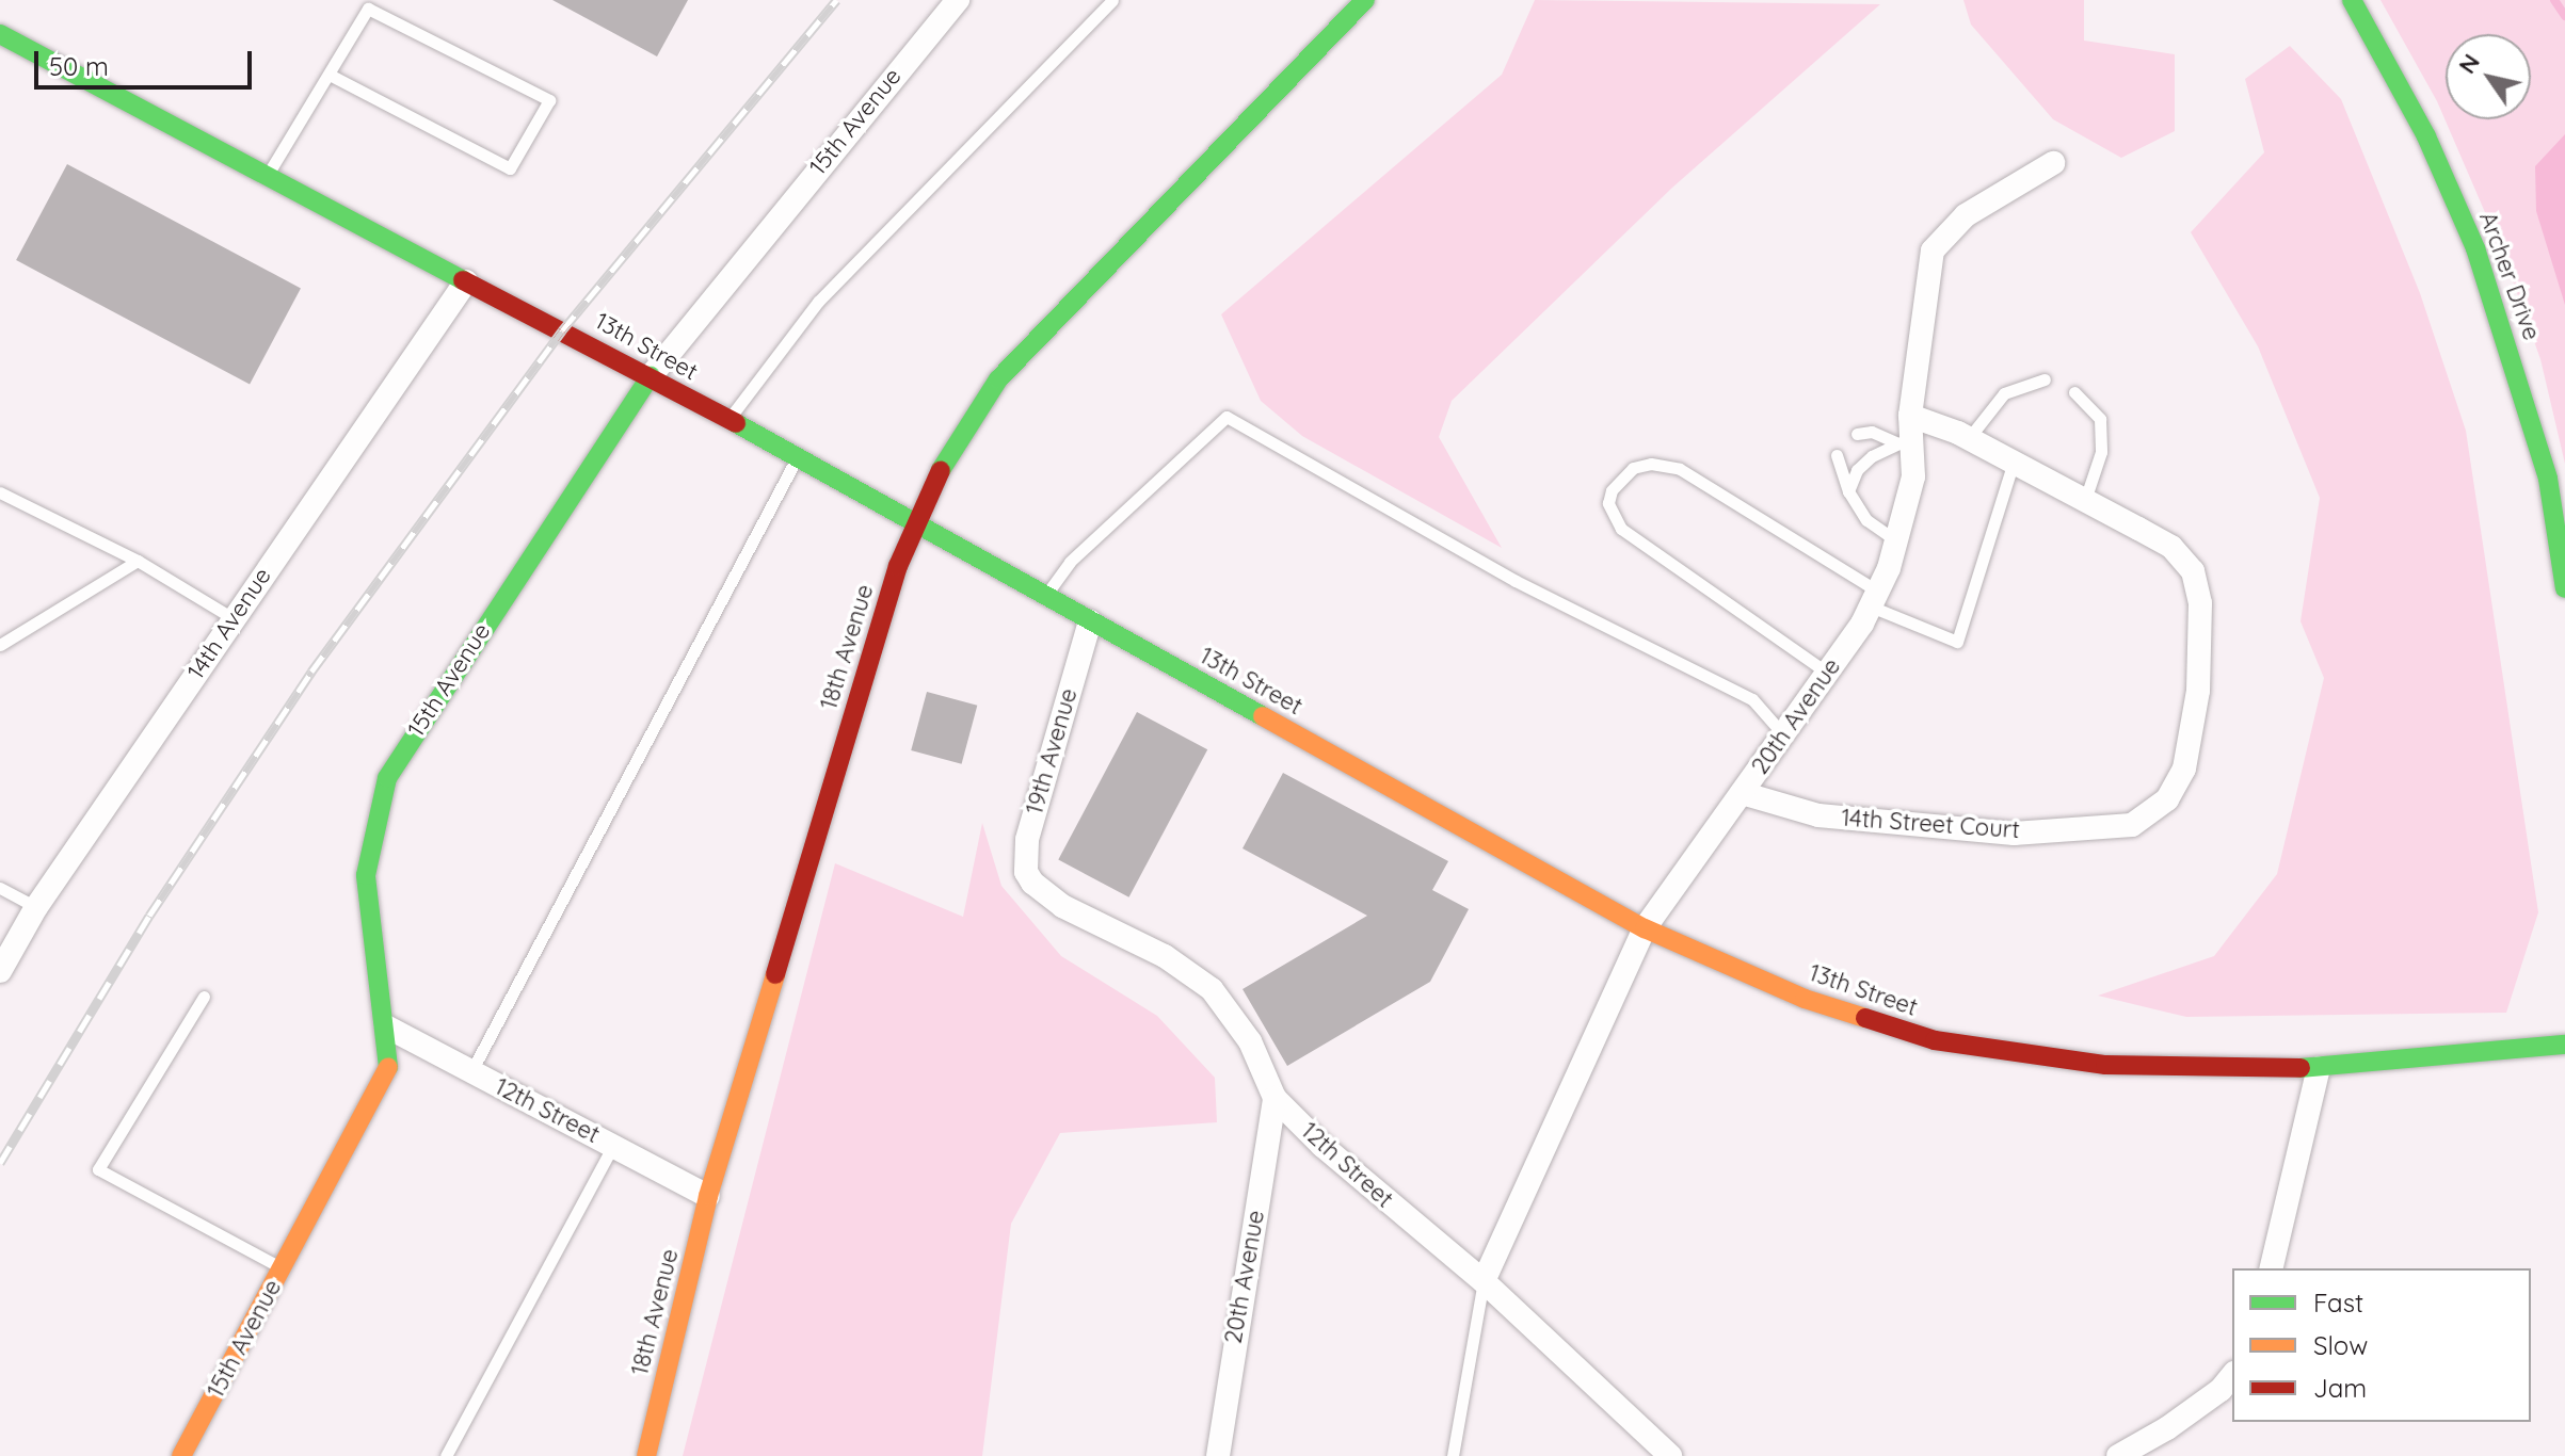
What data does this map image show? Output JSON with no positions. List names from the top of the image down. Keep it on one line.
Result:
{"streets":{"street":["15th Avenue","Archer Drive","13th Street","14th Avenue","18th Avenue","20th Avenue","19th Avenue","14th Street Court","12th Street"]},"crossings":[["15th Avenue","13th Street"],["15th Avenue","12th Street"],["13th Street","14th Avenue"],["13th Street","18th Avenue"],["13th Street","20th Avenue"],["13th Street","19th Avenue"],["18th Avenue","12th Street"],["20th Avenue","14th Street Court"],["20th Avenue","12th Street"],["19th Avenue","12th Street"]],"legend":["Fast","Slow","Jam"],"scale_bar":"50 m","north":"top left"}
